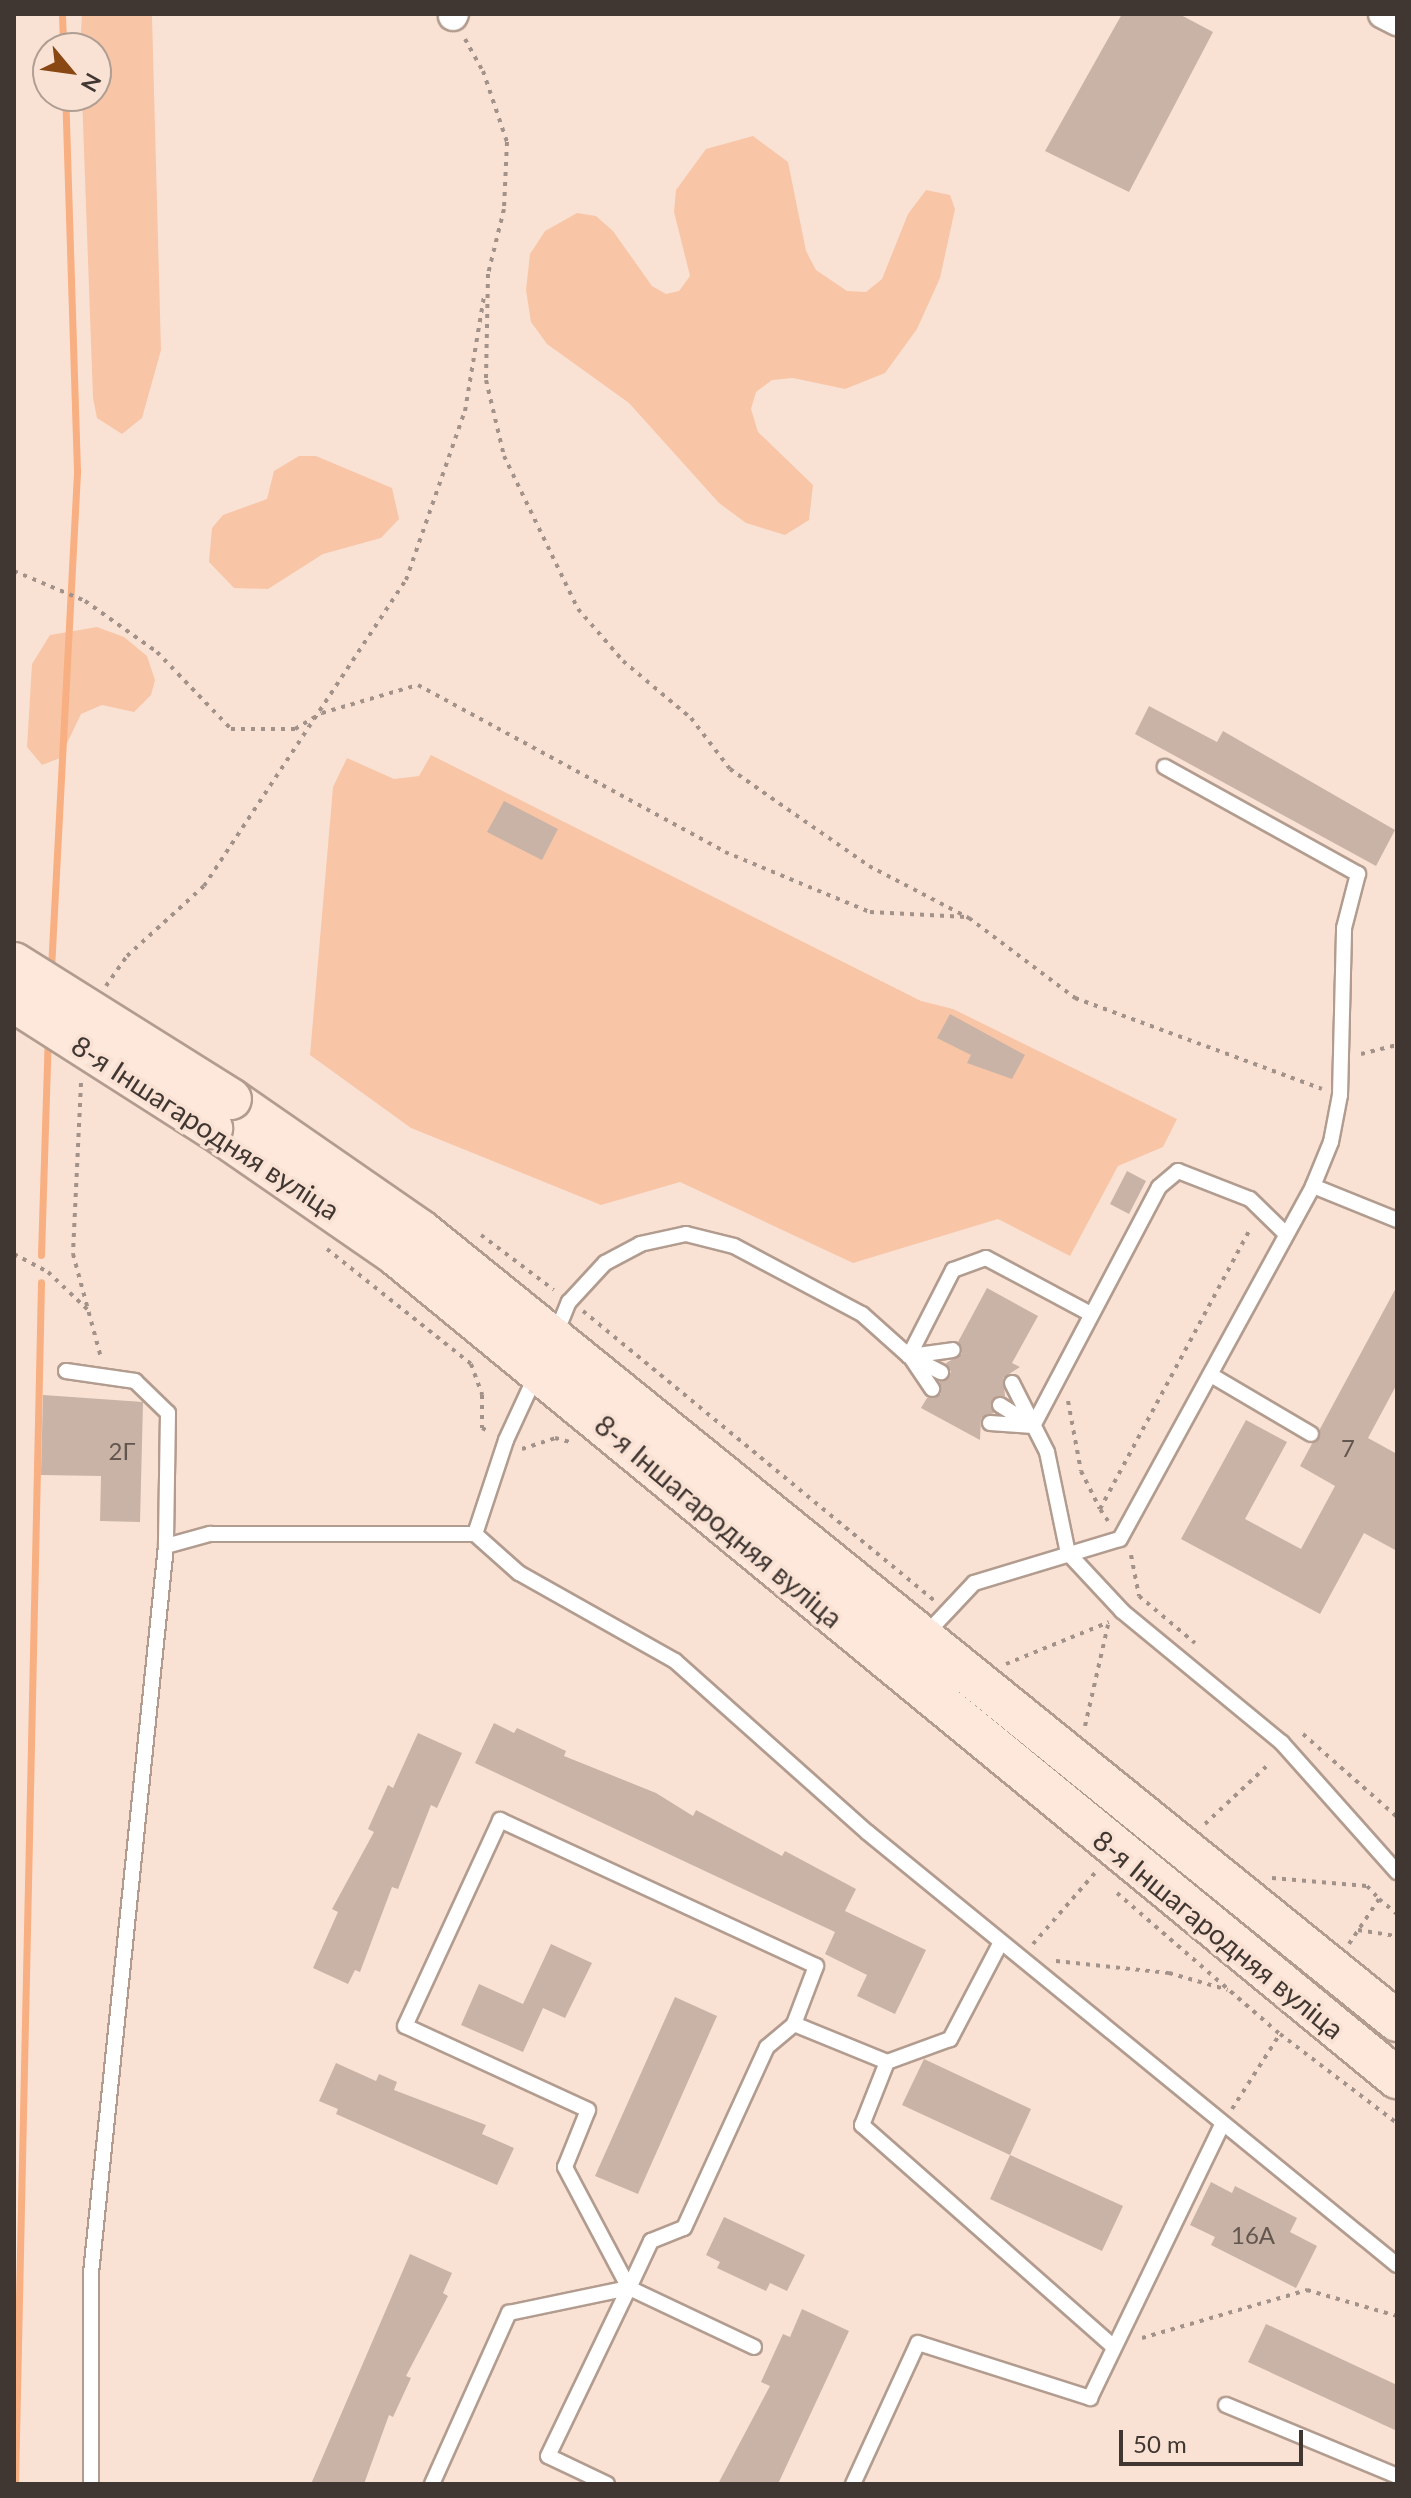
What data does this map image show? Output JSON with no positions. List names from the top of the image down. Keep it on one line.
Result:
{"streets":{"main road":["8-я Іншагародняя вуліца"]},"house_numbers":["7","2Г","16А"],"scale_bar":"50 m","north":"bottom right"}
